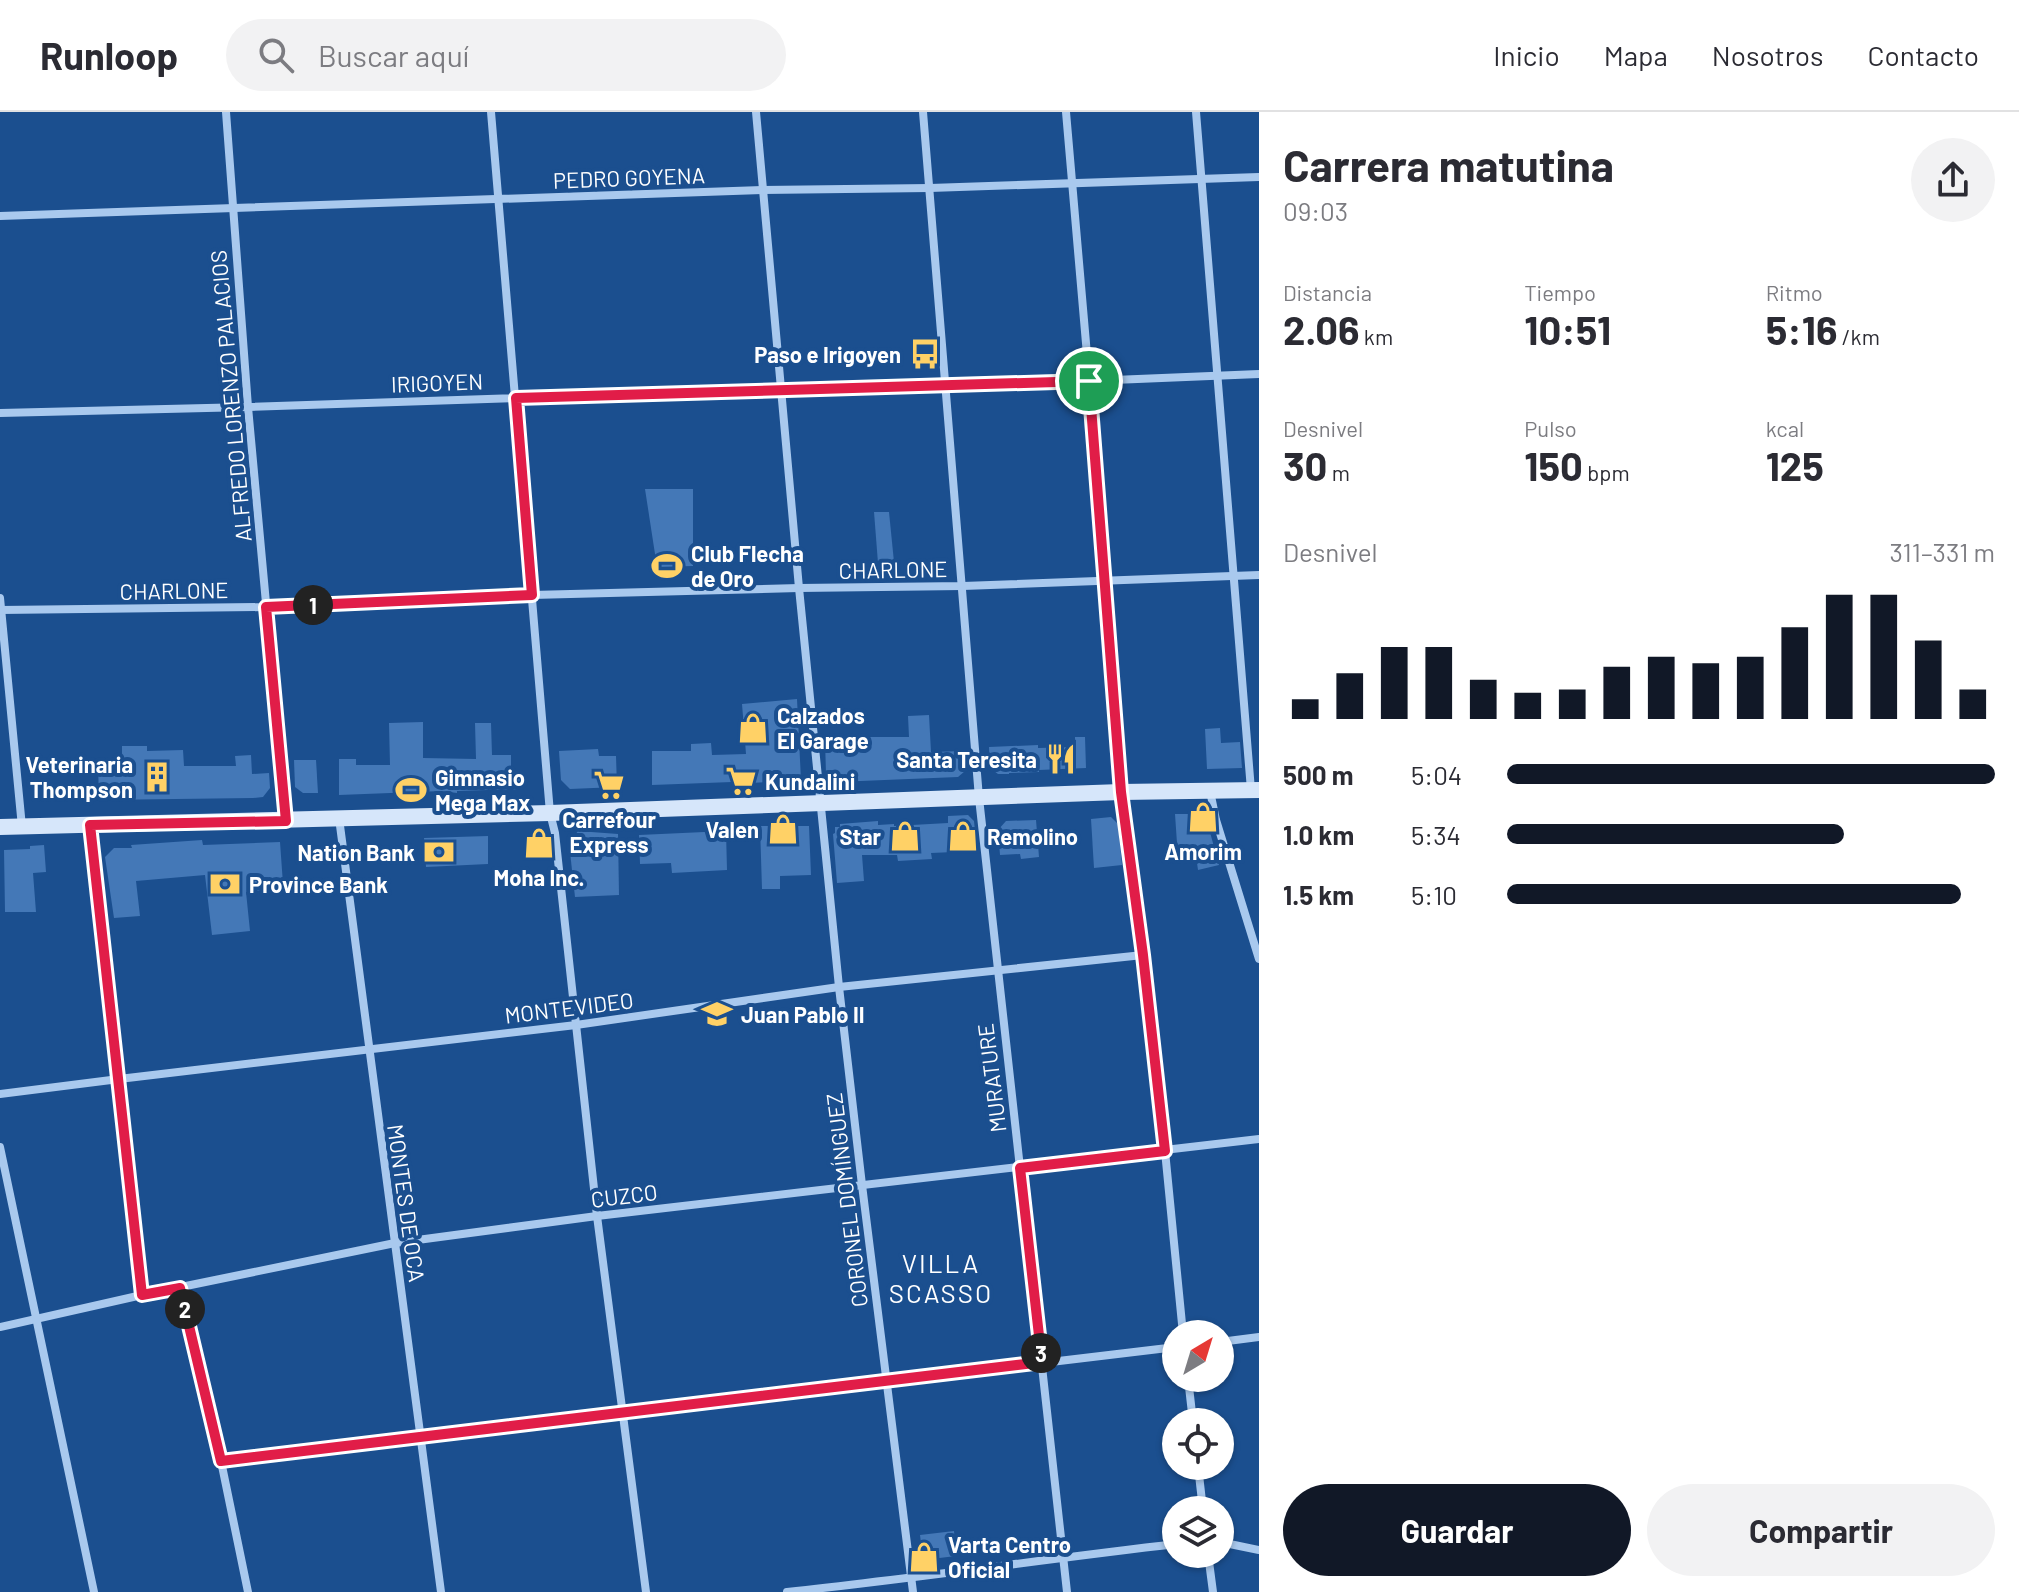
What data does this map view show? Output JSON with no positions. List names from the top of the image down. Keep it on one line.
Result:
{"streets":{"street":["PEDRO GOYENA","IRIGOYEN","ALFREDO LORENZO PALACIOS","CHARLONE","MONTEVIDEO","MURATURE","CUZCO","CORONEL DOMÍNGUEZ","MONTES DE OCA"]},"crossings":[["PEDRO GOYENA","ALFREDO LORENZO PALACIOS"],["PEDRO GOYENA","MURATURE"],["PEDRO GOYENA","CORONEL DOMÍNGUEZ"],["IRIGOYEN","ALFREDO LORENZO PALACIOS"],["IRIGOYEN","MURATURE"],["IRIGOYEN","CORONEL DOMÍNGUEZ"],["ALFREDO LORENZO PALACIOS","CHARLONE"],["CHARLONE","MURATURE"],["CHARLONE","CORONEL DOMÍNGUEZ"],["MONTEVIDEO","MURATURE"],["MONTEVIDEO","CORONEL DOMÍNGUEZ"],["MONTEVIDEO","MONTES DE OCA"],["MURATURE","CUZCO"],["CUZCO","CORONEL DOMÍNGUEZ"],["CUZCO","MONTES DE OCA"]],"districts":["VILLA SCASSO"],"places":{"bus stop":["Paso e Irigoyen"],"sports":["Club Flecha de Oro","Gimnasio Mega Max"],"shop":["Calzados El Garage","Amorim","Valen","Star","Remolino","Moha Inc.","Varta Centro Oficial"],"restaurant":["Santa Teresita"],"building":["Veterinaria Thompson"],"supermarket":["Kundalini","Carrefour Express"],"bank":["Nation Bank","Province Bank"],"school or university":["Juan Pablo II"]},"north":"top right","page":{"header":"Runloop","search":"Buscar aquí","nav":["Inicio","Mapa","Nosotros","Contacto"],"heading":["Carrera matutina","09:03"],"stats":[["Distancia","2.06 km"],["Tiempo","10:51"],["Ritmo","5:16 /km"],["Desnivel","30 m"],["Pulso","150 bpm"],["kcal","125"]],"chart":["Desnivel","311–331 m"],"pins":["1","2","3"],"list":[{"name":"500 m","note":"5:04"},{"name":"1.0 km","note":"5:34"},{"name":"1.5 km","note":"5:10"}],"buttons":["Guardar","Compartir"]}}
